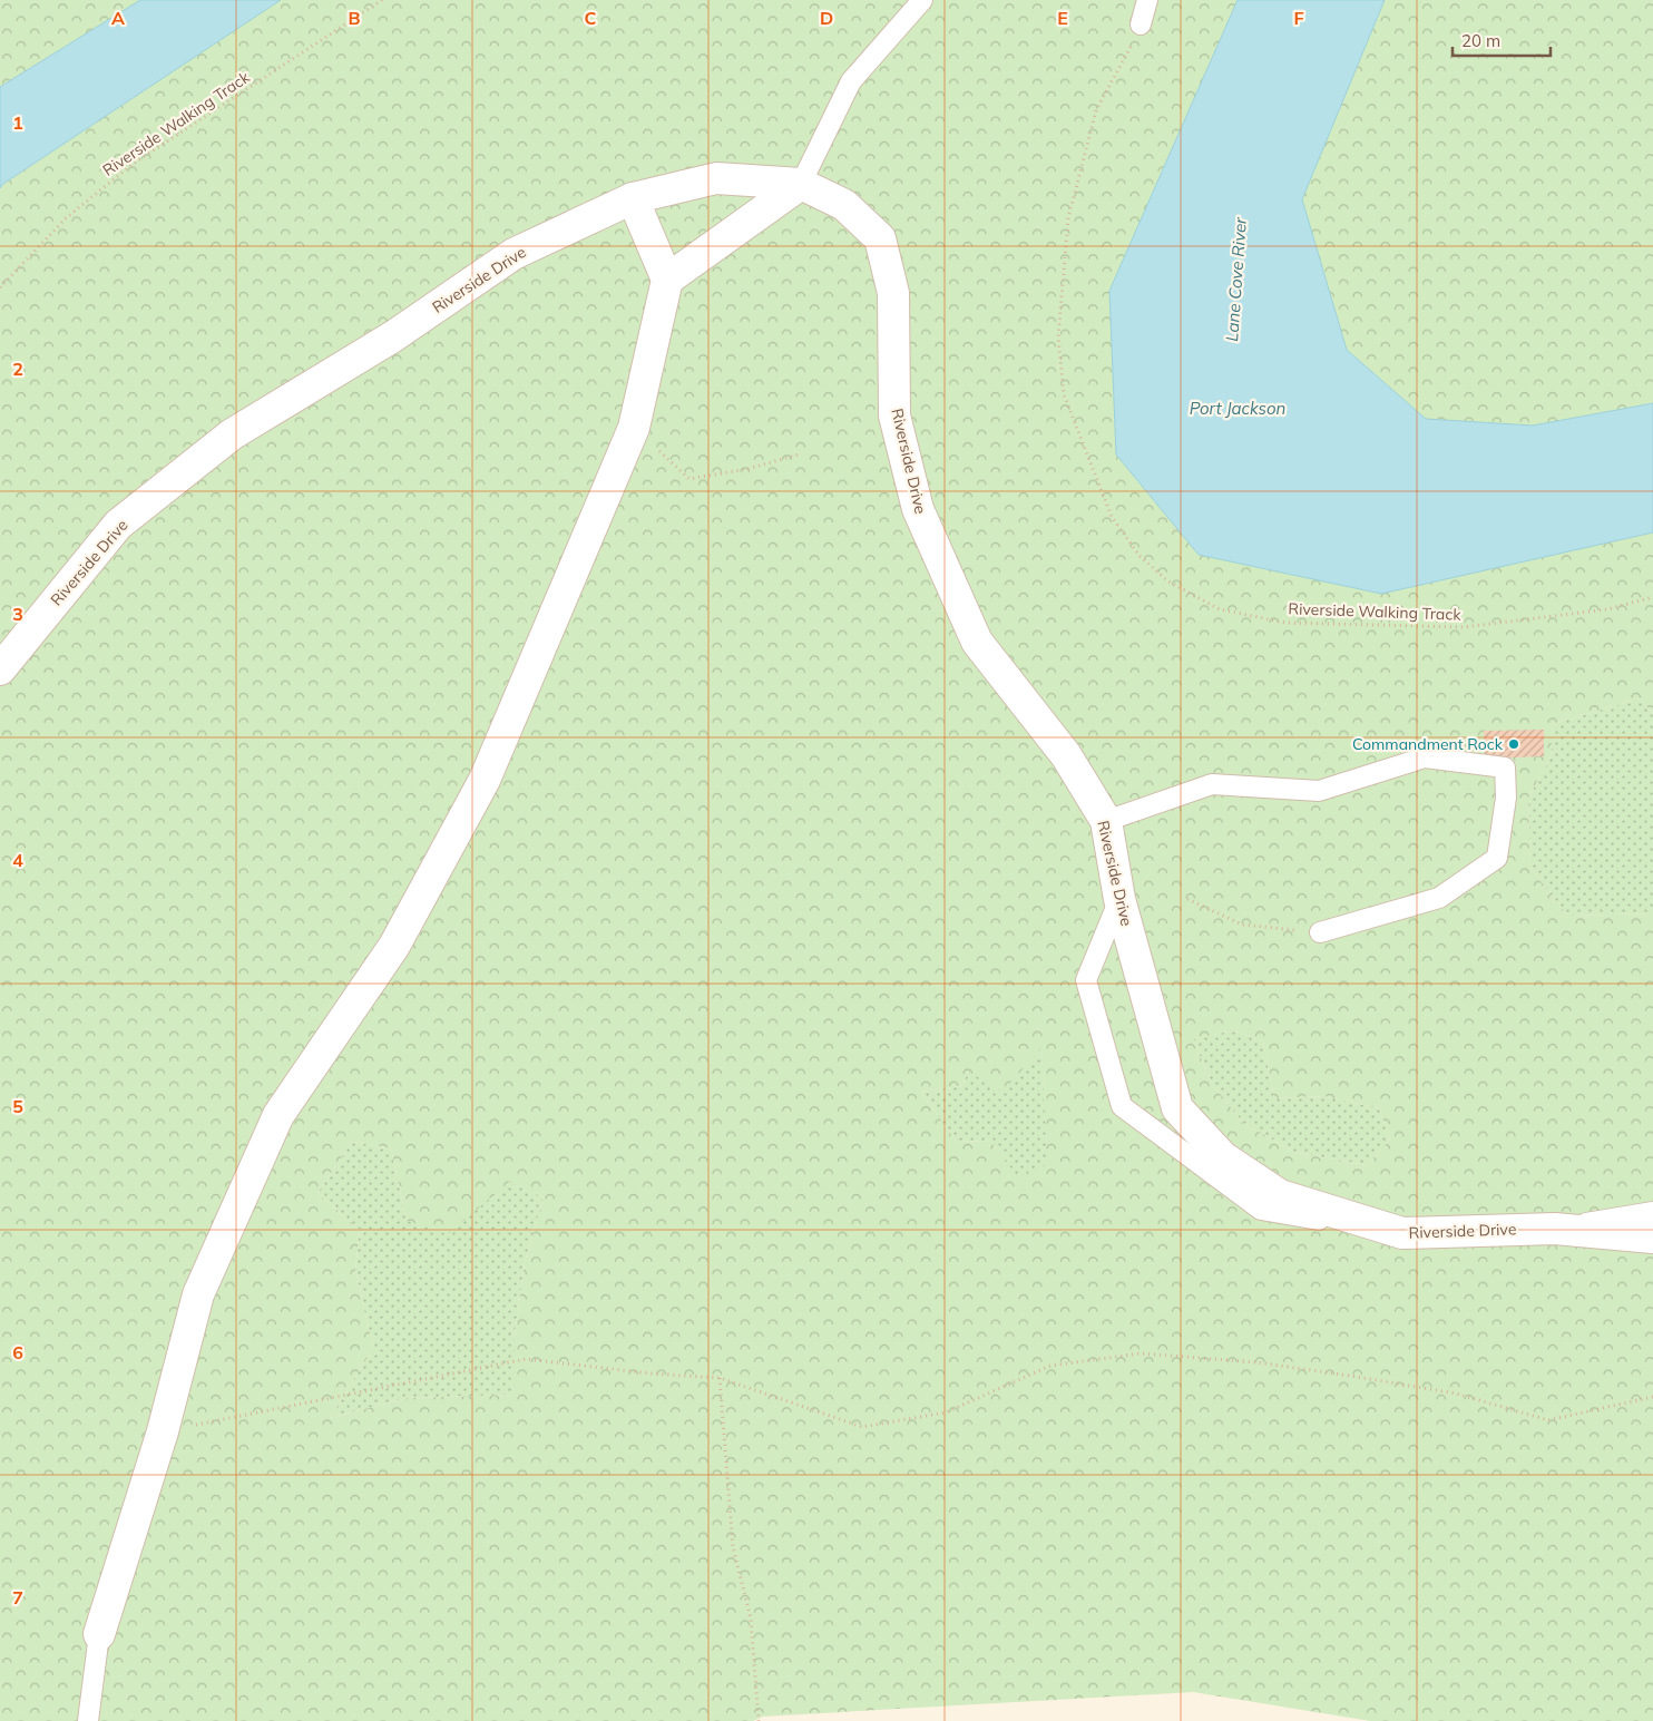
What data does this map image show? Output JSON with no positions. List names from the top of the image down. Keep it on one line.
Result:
{"streets":{"street":["Riverside Drive"],"path":["Riverside Walking Track"]},"water":["Lane Cove River","Port Jackson"],"places":["Commandment Rock"],"scale_bar":"20 m","grid":{"columns":["A","B","C","D","E","F"],"rows":["1","2","3","4","5","6","7"]}}
